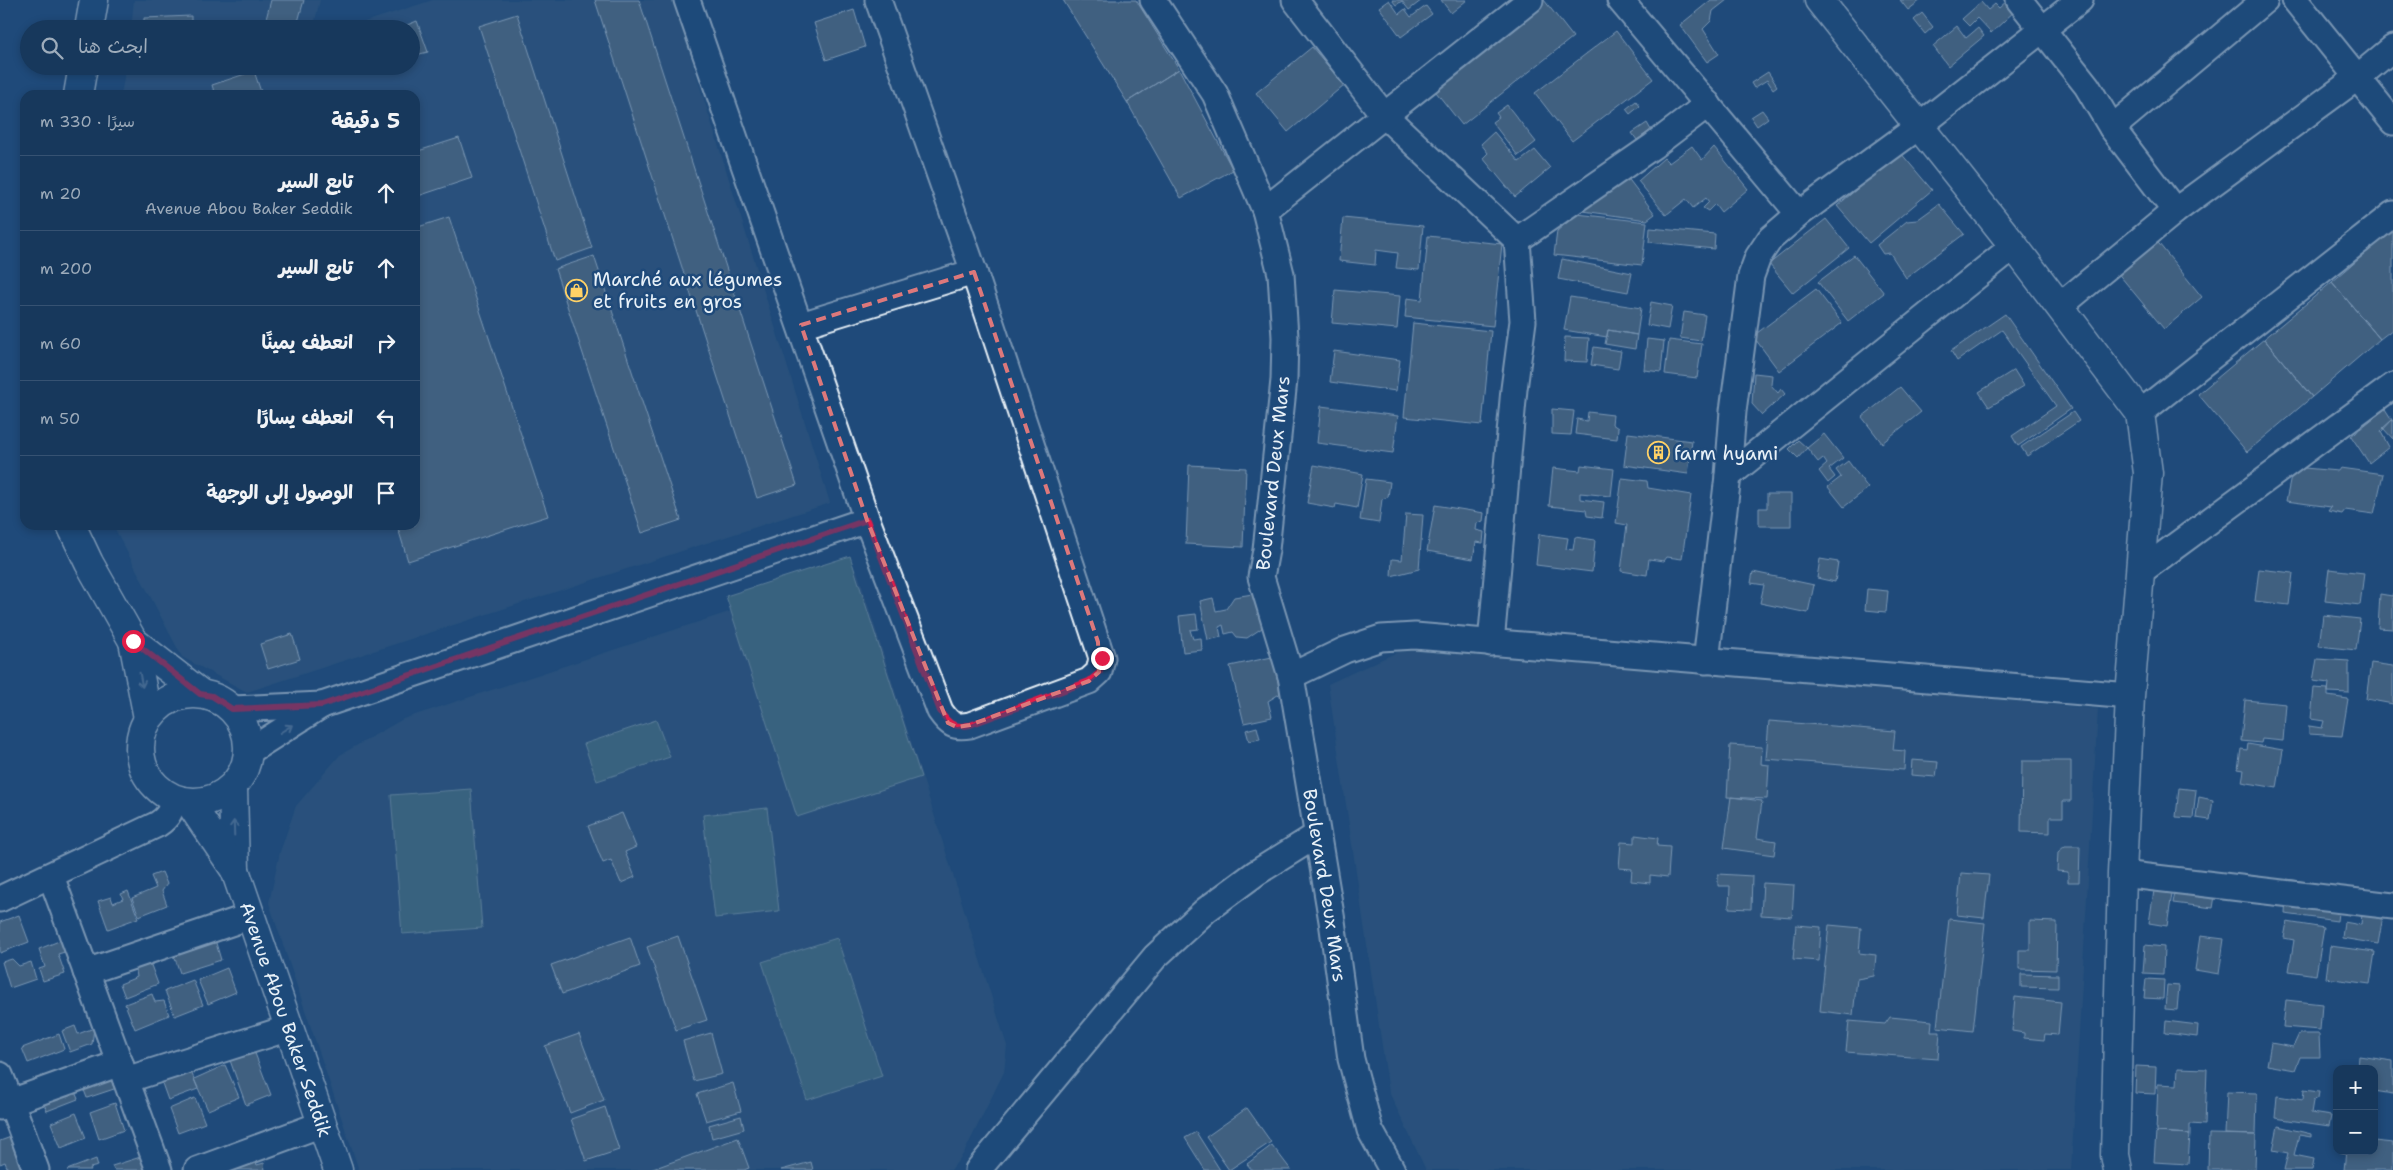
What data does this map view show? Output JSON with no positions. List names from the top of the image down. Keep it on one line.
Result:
{"streets":{"street":["Boulevard Deux Mars","Avenue Abou Baker Seddik"]},"places":{"shop":["Marché aux légumes et fruits en gros"],"building":["farm hyami"]},"page":{"search":"ابحث هنا","heading":["5 دقيقة","سيرًا · 330 m"],"list":[["تابع السير","Avenue Abou Baker Seddik","20 m"],["تابع السير","200 m"],["انعطف يمينًا","60 m"],["انعطف يسارًا","50 m"],"الوصول إلى الوجهة"],"map_buttons":["+","−"]}}
